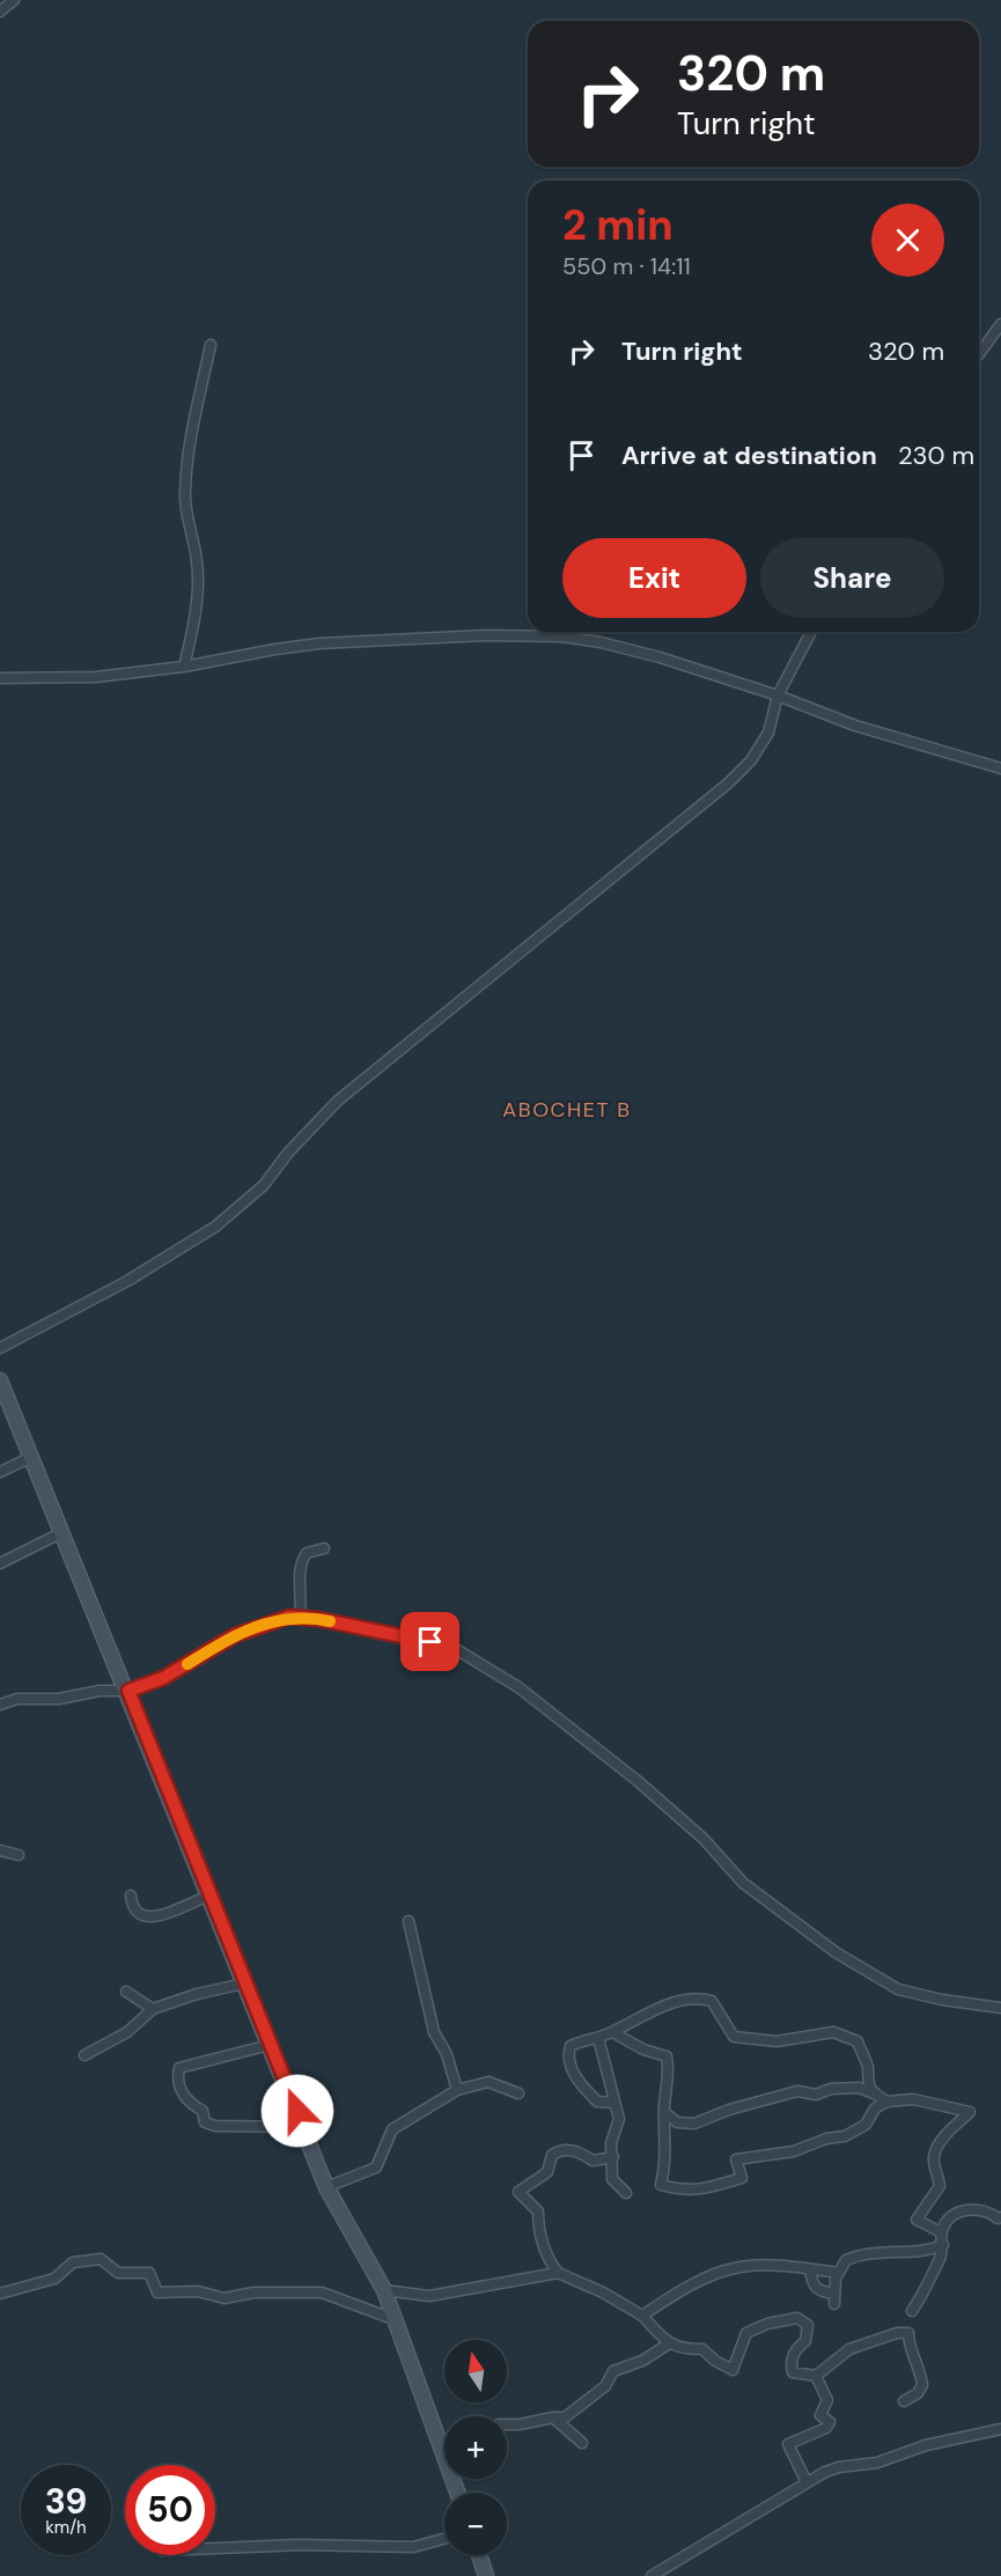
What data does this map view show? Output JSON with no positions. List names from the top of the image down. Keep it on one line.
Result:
{"districts":["ABOCHET B"],"north":"top","page":{"turn":["320 m","Turn right"],"heading":["2 min","550 m · 14:11"],"list":[{"name":"Turn right","value":"320 m"},{"name":"Arrive at destination","value":"230 m"}],"buttons":["Exit","Share"],"map_buttons":["+","−"],"speed":"39 km/h","limit":"50"}}
